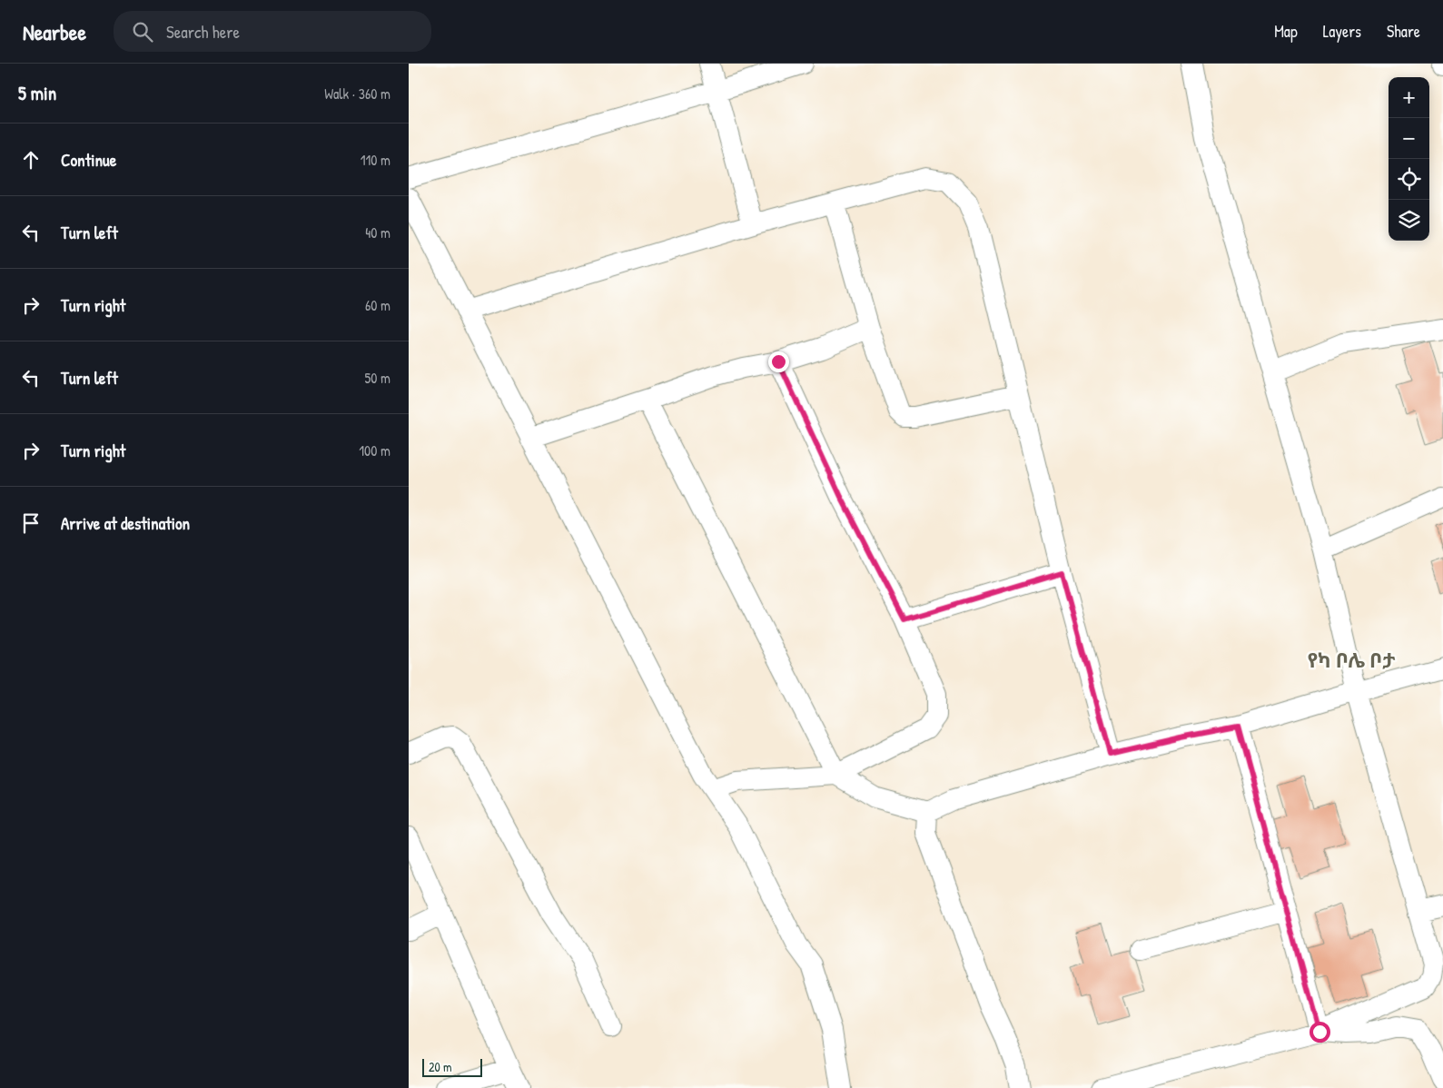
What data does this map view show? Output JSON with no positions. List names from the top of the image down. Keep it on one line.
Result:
{"districts":["የካ ቦሌ ቦታ"],"scale_bar":"20 m","page":{"header":"Nearbee","search":"Search here","nav":["Map","Layers","Share"],"heading":["5 min","Walk · 360 m"],"map_buttons":["+","−"],"list":[["Continue","110 m"],["Turn left","40 m"],["Turn right","60 m"],["Turn left","50 m"],["Turn right","100 m"],"Arrive at destination"],"scale":"20 m"}}
